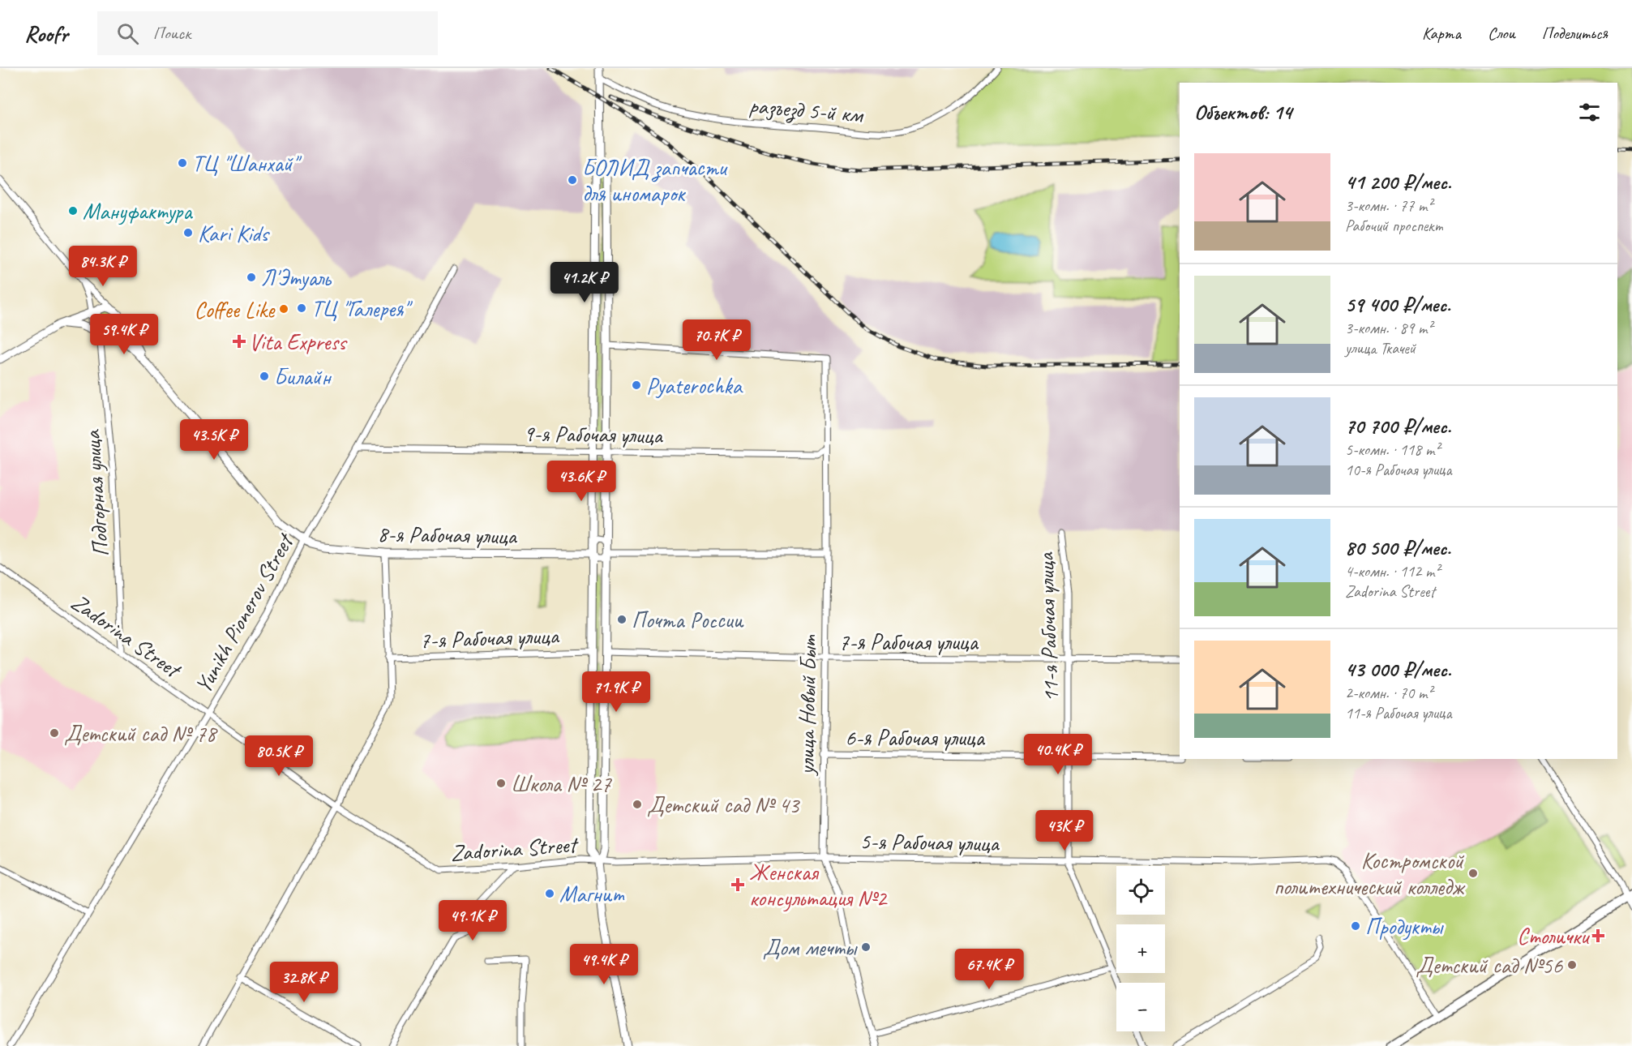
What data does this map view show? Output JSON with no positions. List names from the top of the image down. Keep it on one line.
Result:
{"streets":{"street":["разъезд 5-й км","9-я Рабочая улица","Подгорная улица","8-я Рабочая улица","Yunikh Pionerov Street","11-я Рабочая улица","Zadorina Street","7-я Рабочая улица","улица Новый Быт","6-я Рабочая улица","5-я Рабочая улица"]},"crossings":[["9-я Рабочая улица","Yunikh Pionerov Street"],["9-я Рабочая улица","улица Новый Быт"],["Подгорная улица","Zadorina Street"],["8-я Рабочая улица","Yunikh Pionerov Street"],["Yunikh Pionerov Street","Zadorina Street"],["11-я Рабочая улица","7-я Рабочая улица"],["11-я Рабочая улица","6-я Рабочая улица"],["11-я Рабочая улица","5-я Рабочая улица"],["Zadorina Street","5-я Рабочая улица"],["7-я Рабочая улица","улица Новый Быт"],["улица Новый Быт","6-я Рабочая улица"],["улица Новый Быт","5-я Рабочая улица"]],"places":{"other":["ТЦ \"Шанхай\"","БОЛИД запчасти для иномарок","Мануфактура","Kari Kids","Л'Этуаль","ТЦ \"Галерея\"","Coffee Like","Билайн","Pyaterochka","Почта России","Детский сад № 78","Школа № 27","Детский сад № 43","Костромской политехнический колледж","Магнит","Продукты","Дом мечты","Детский сад №56"],"health":["Vita Express","Женская консультация №2","Столички"]},"page":{"header":"Roofr","search":"Поиск","nav":["Карта","Слои","Поделиться"],"heading":"Объектов: 14","list":[{"name":"41 200 ₽/мес.","note":"3-комн. · 77 m² · Рабочий проспект"},{"name":"59 400 ₽/мес.","note":"3-комн. · 89 m² · улица Ткачей"},{"name":"70 700 ₽/мес.","note":"5-комн. · 118 m² · 10-я Рабочая улица"},{"name":"80 500 ₽/мес.","note":"4-комн. · 112 m² · Zadorina Street"},{"name":"43 000 ₽/мес.","note":"2-комн. · 70 m² · 11-я Рабочая улица"}],"price":["84.3K ₽","41.2K ₽","59.4K ₽","70.7K ₽","43.5K ₽","43.6K ₽","71.9K ₽","40.4K ₽","80.5K ₽","43K ₽","49.1K ₽","49.4K ₽","67.4K ₽","32.8K ₽"],"map_buttons":["+","−"]}}
